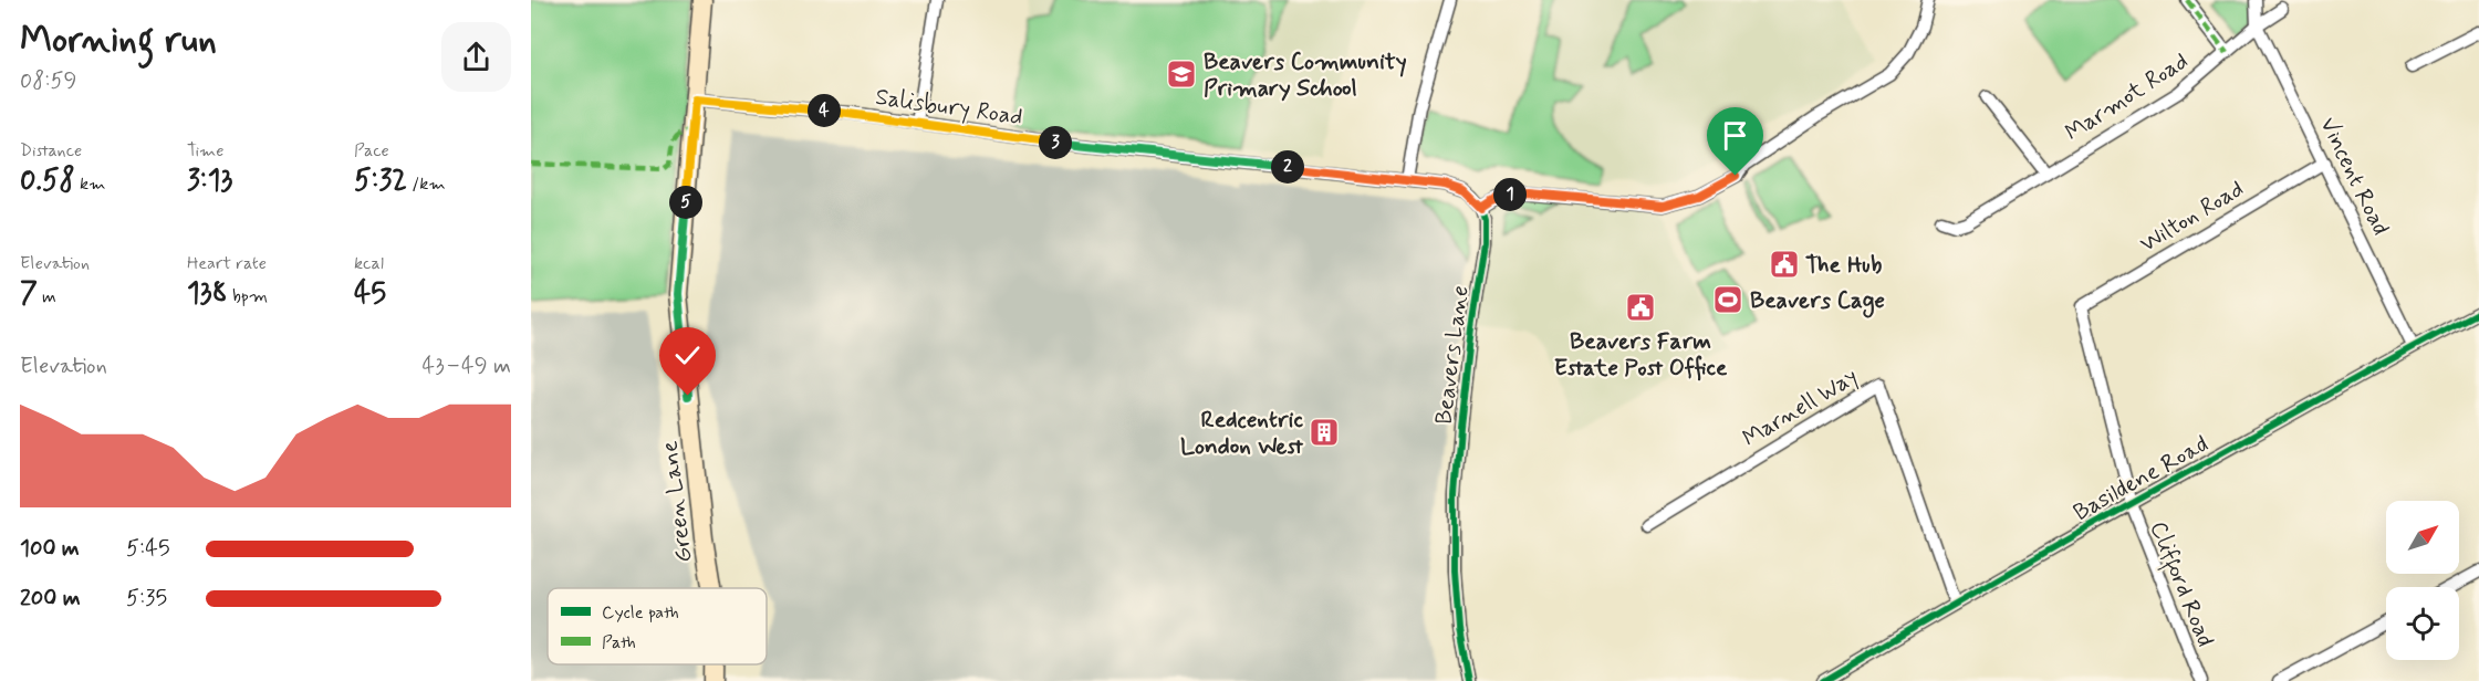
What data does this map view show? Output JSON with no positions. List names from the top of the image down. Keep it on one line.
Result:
{"streets":{"street":["Marmot Road","Salisbury Road","Vincent Road","Wilton Road","Beavers Lane","Marnell Way","Basildene Road","Green Lane","Clifford Road"]},"crossings":[["Marmot Road","Vincent Road"],["Salisbury Road","Green Lane"],["Vincent Road","Wilton Road"],["Vincent Road","Basildene Road"],["Wilton Road","Clifford Road"],["Marnell Way","Basildene Road"],["Basildene Road","Clifford Road"]],"places":{"school or university":["Beavers Community Primary School"],"public building":["The Hub","Beavers Farm Estate Post Office"],"sports":["Beavers Cage"],"building":["Redcentric London West"]},"legend":["Cycle path","Path"],"north":"top right","page":{"heading":["Morning run","08:59"],"pins":["4","3","2","1","5"],"stats":[["Distance","0.58 km"],["Time","3:13"],["Pace","5:32 /km"],["Elevation","7 m"],["Heart rate","138 bpm"],["kcal","45"]],"chart":["Elevation","43–49 m"],"list":[{"name":"100 m","note":"5:45"},{"name":"200 m","note":"5:35"}]}}
